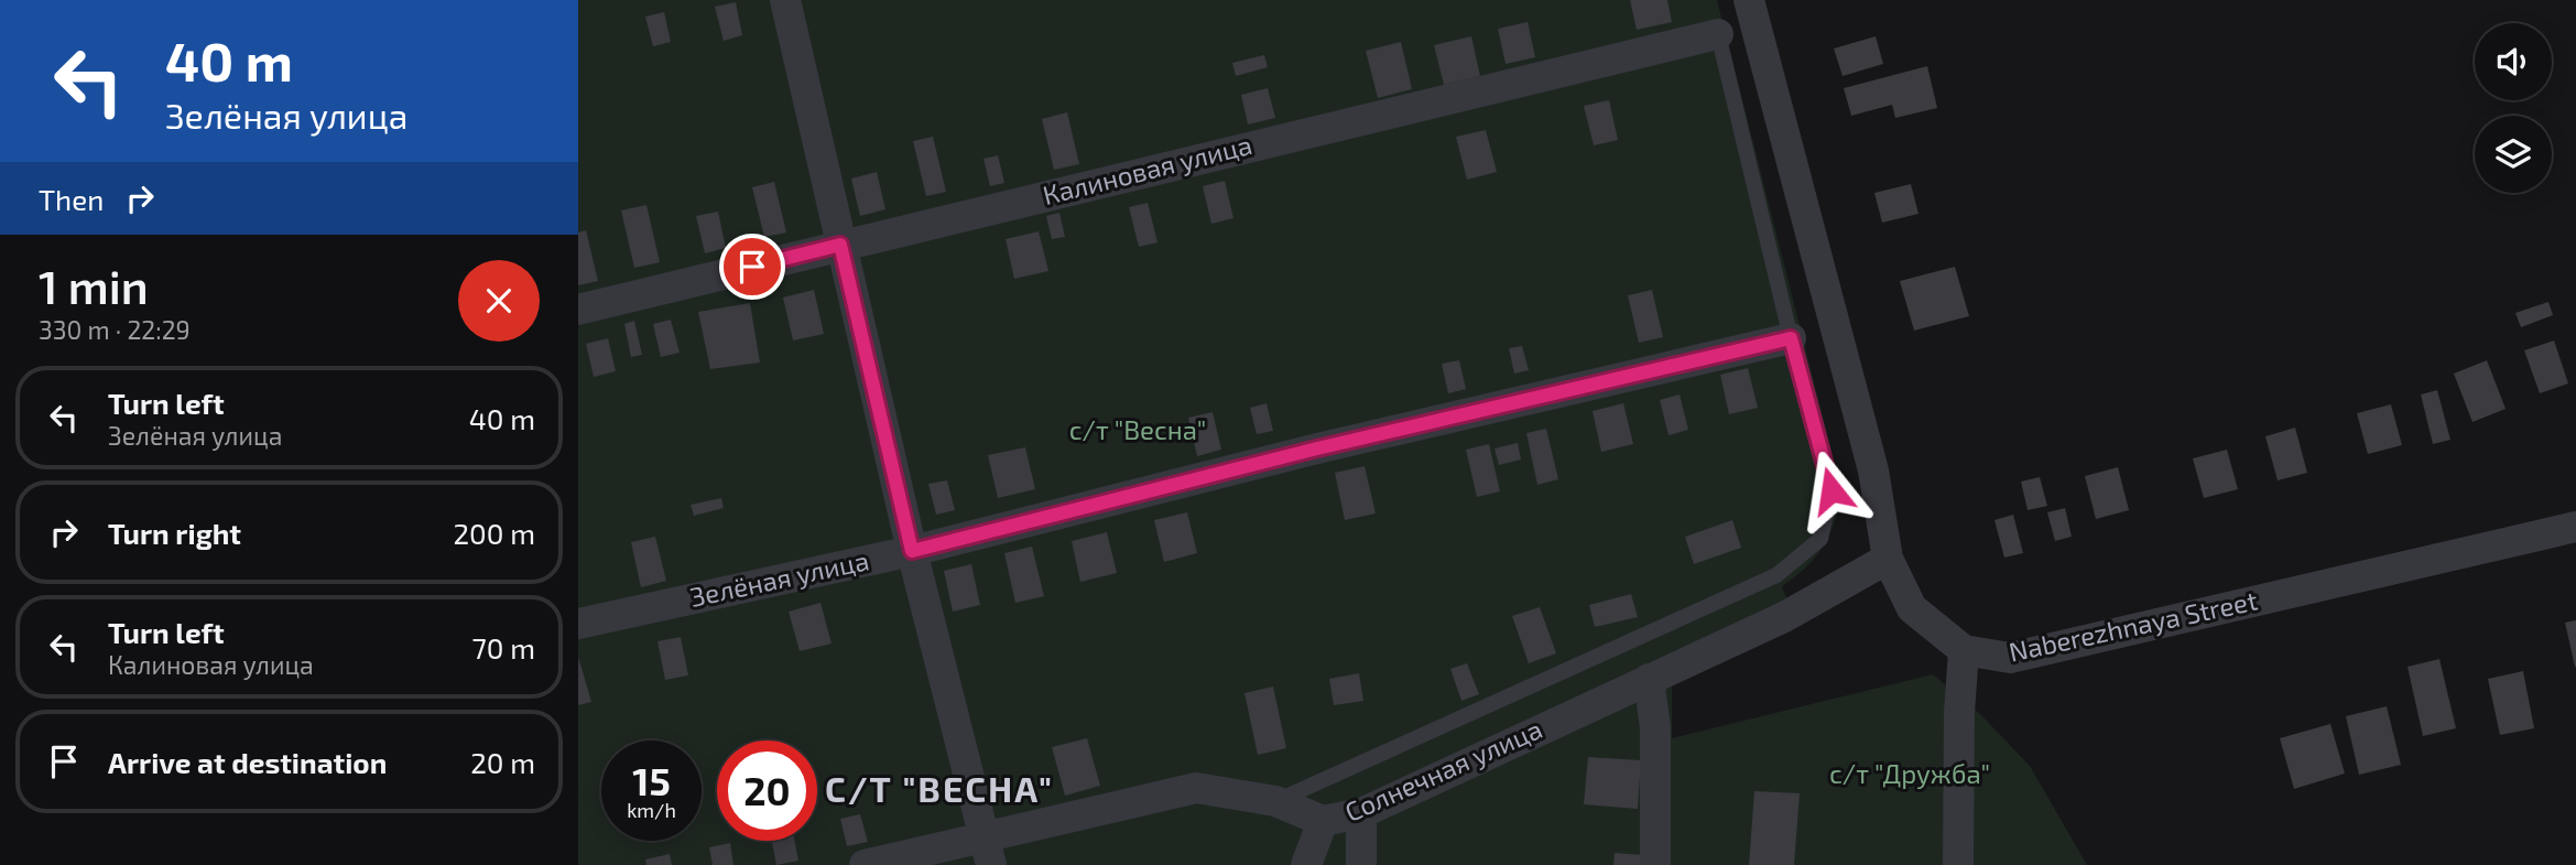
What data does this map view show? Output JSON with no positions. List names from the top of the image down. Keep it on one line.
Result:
{"streets":{"street":["Калиновая улица","Зелёная улица","Naberezhnaya Street","Солнечная улица"]},"crossings":[["Naberezhnaya Street","Солнечная улица"]],"districts":["С/Т \"ВЕСНА\""],"parks":["с/т \"Весна\"","с/т \"Дружба\""],"page":{"turn":["40 m","Зелёная улица"],"then":"Then","heading":["1 min","330 m · 22:29"],"list":[{"name":"Turn left","note":"Зелёная улица","value":"40 m"},{"name":"Turn right","value":"200 m"},{"name":"Turn left","note":"Калиновая улица","value":"70 m"},{"name":"Arrive at destination","value":"20 m"}],"speed":"15 km/h","limit":"20"}}
